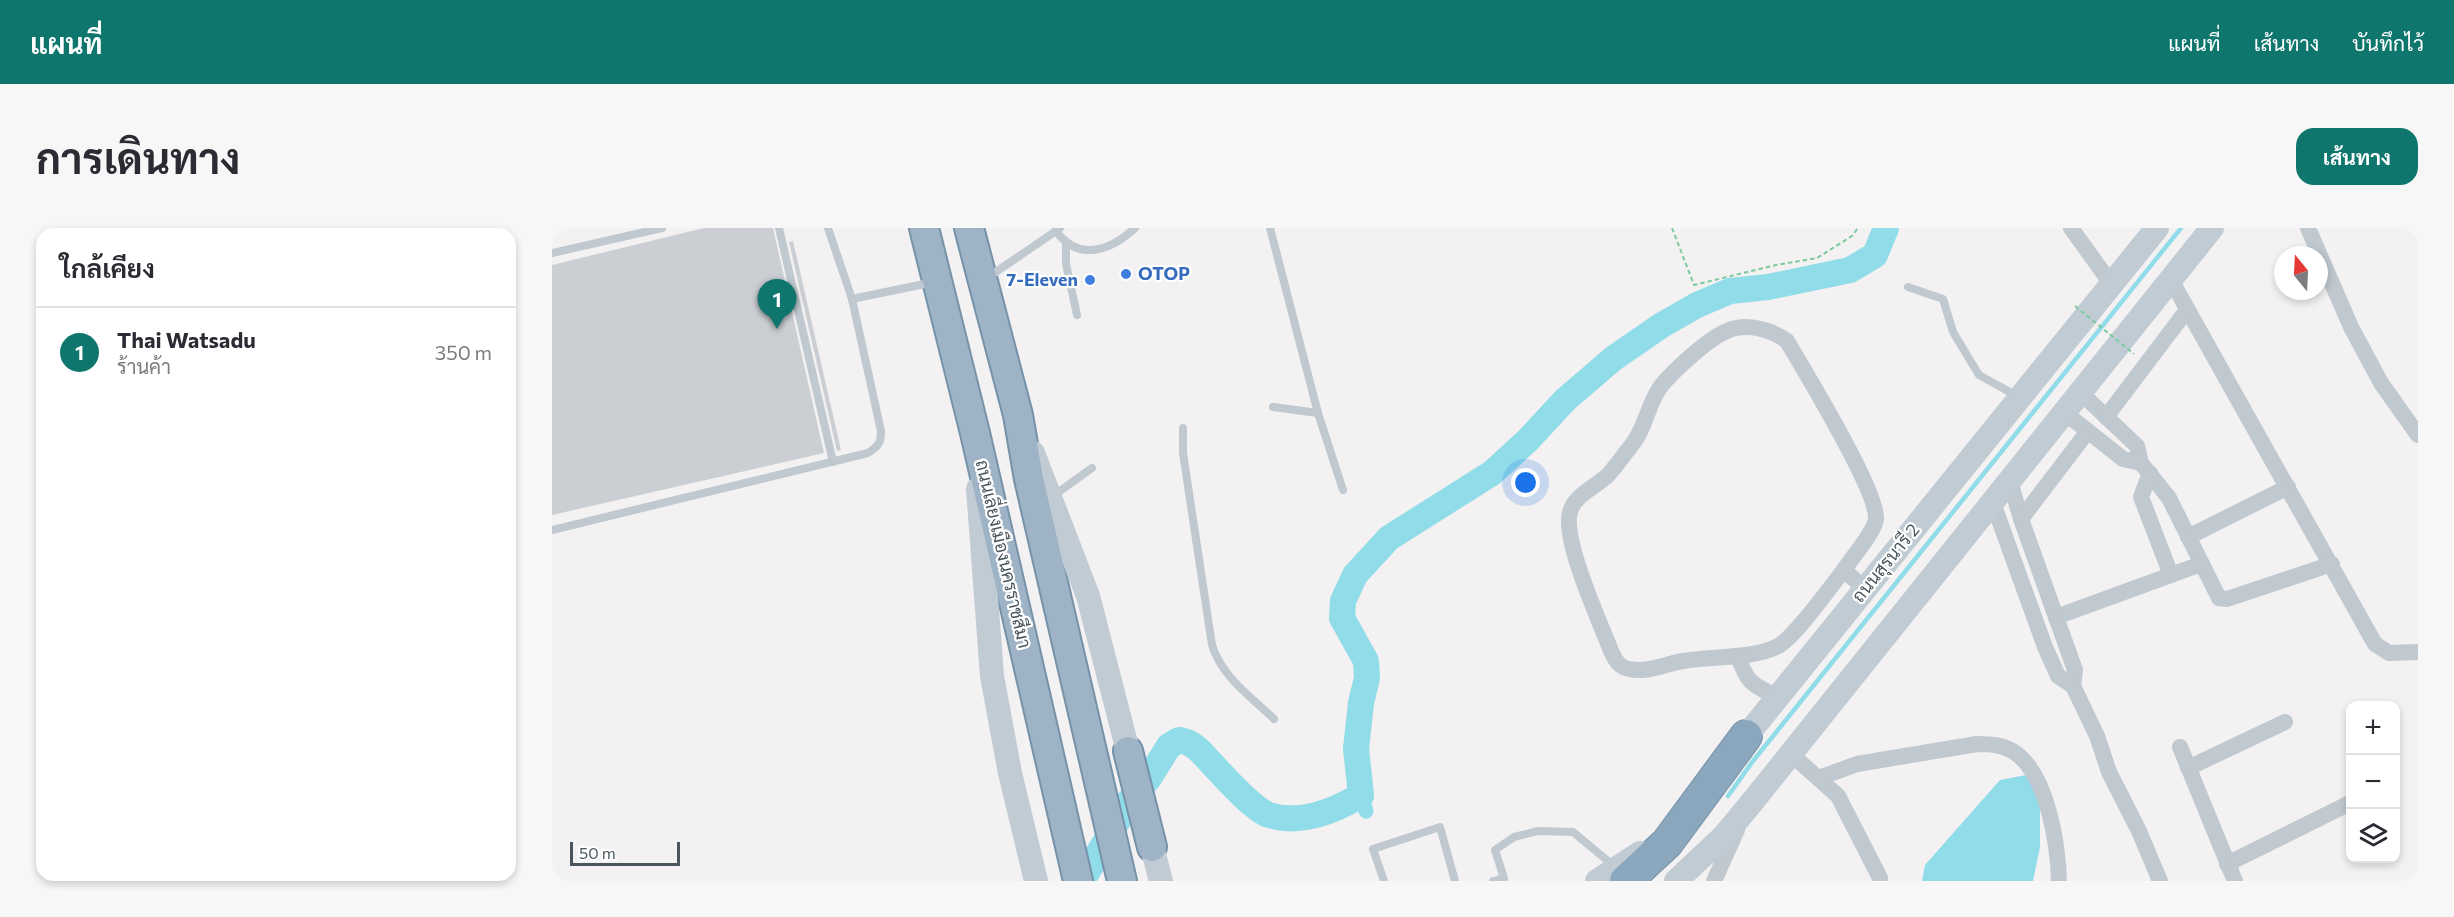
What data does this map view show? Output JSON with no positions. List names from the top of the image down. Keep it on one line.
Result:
{"streets":{"highway":["ถนนเลี่ยงเมืองนครราชสีมา"],"main road":["ถนนสุรนารี 2"]},"places":["OTOP","7-Eleven"],"scale_bar":"50 m","north":"top","page":{"header":"แผนที่","nav":["แผนที่","เส้นทาง","บันทึกไว้"],"buttons":"เส้นทาง","title":"การเดินทาง","heading":"ใกล้เคียง","pins":"1","list":[{"mark":"1","name":"Thai Watsadu","note":"ร้านค้า","value":"350 m"}],"map_buttons":["+","−"],"scale":"50 m"}}
